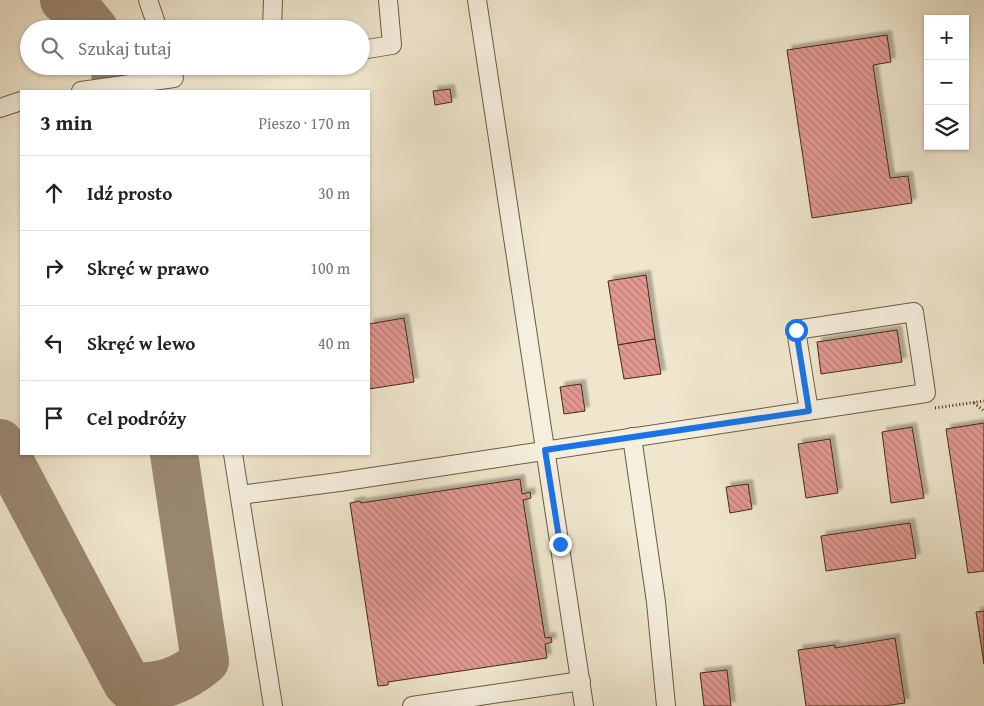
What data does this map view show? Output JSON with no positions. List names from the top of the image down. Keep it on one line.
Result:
{"page":{"map_buttons":["+","−"],"search":"Szukaj tutaj","heading":["3 min","Pieszo · 170 m"],"list":[["Idź prosto","30 m"],["Skręć w prawo","100 m"],["Skręć w lewo","40 m"],"Cel podróży"]}}
